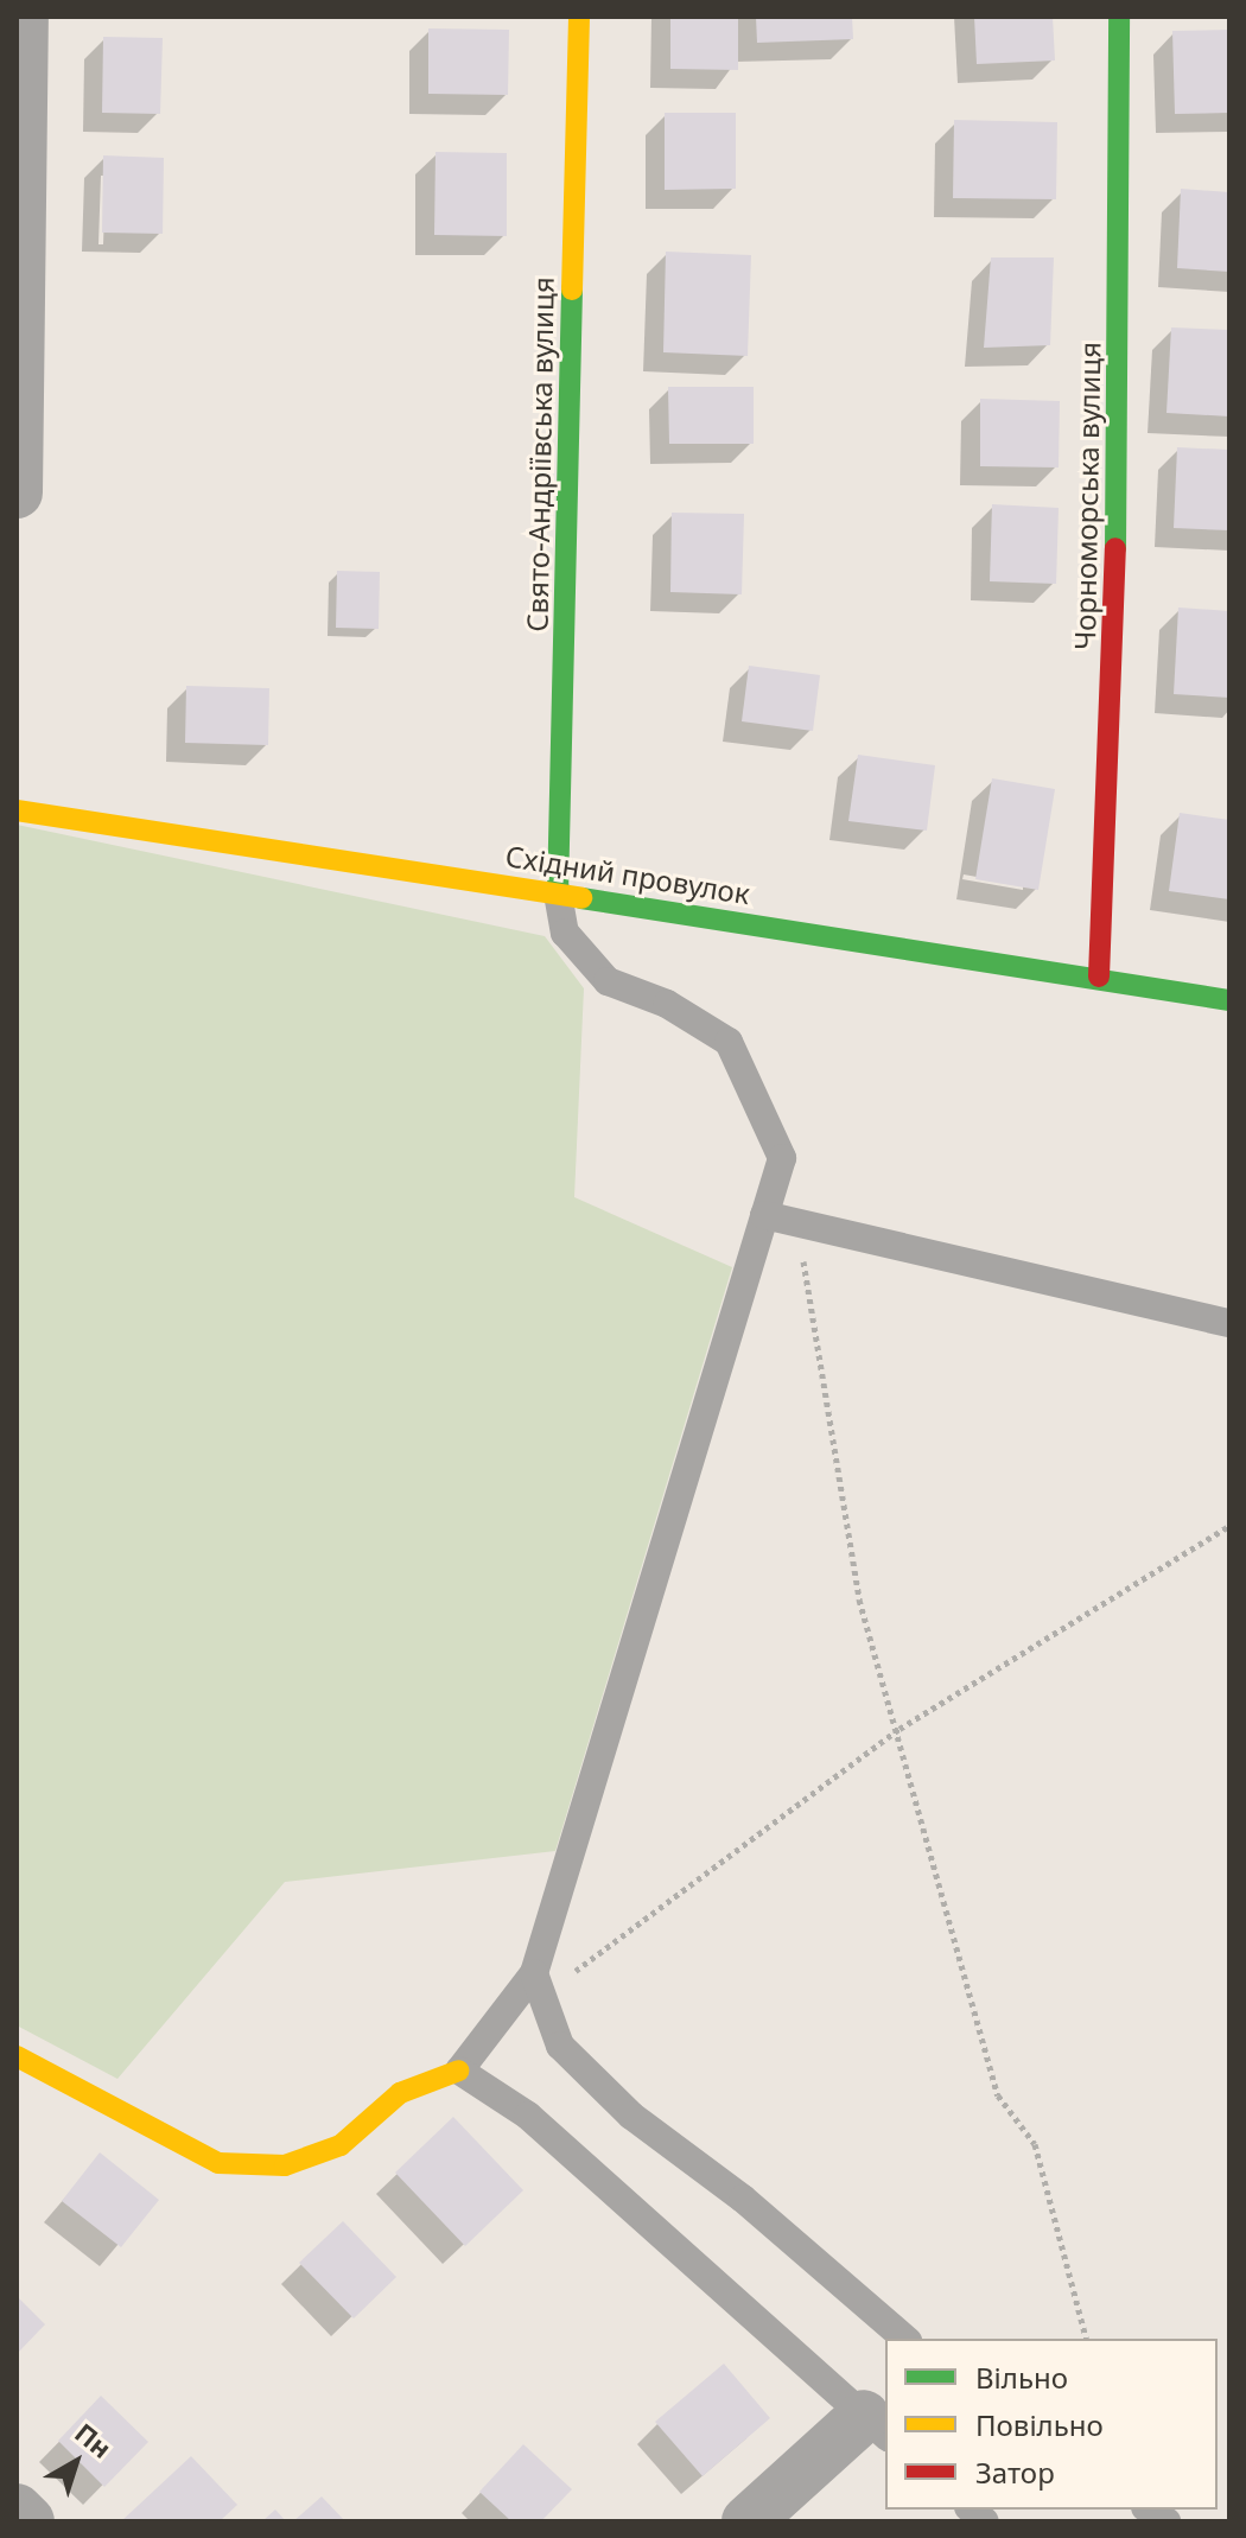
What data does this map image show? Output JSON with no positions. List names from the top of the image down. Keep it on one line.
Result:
{"streets":{"street":["Свято-Андріївська вулиця","Чорноморська вулиця","Східний провулок"]},"crossings":[["Свято-Андріївська вулиця","Східний провулок"],["Чорноморська вулиця","Східний провулок"]],"legend":["Вільно","Повільно","Затор"],"north":"top right"}
